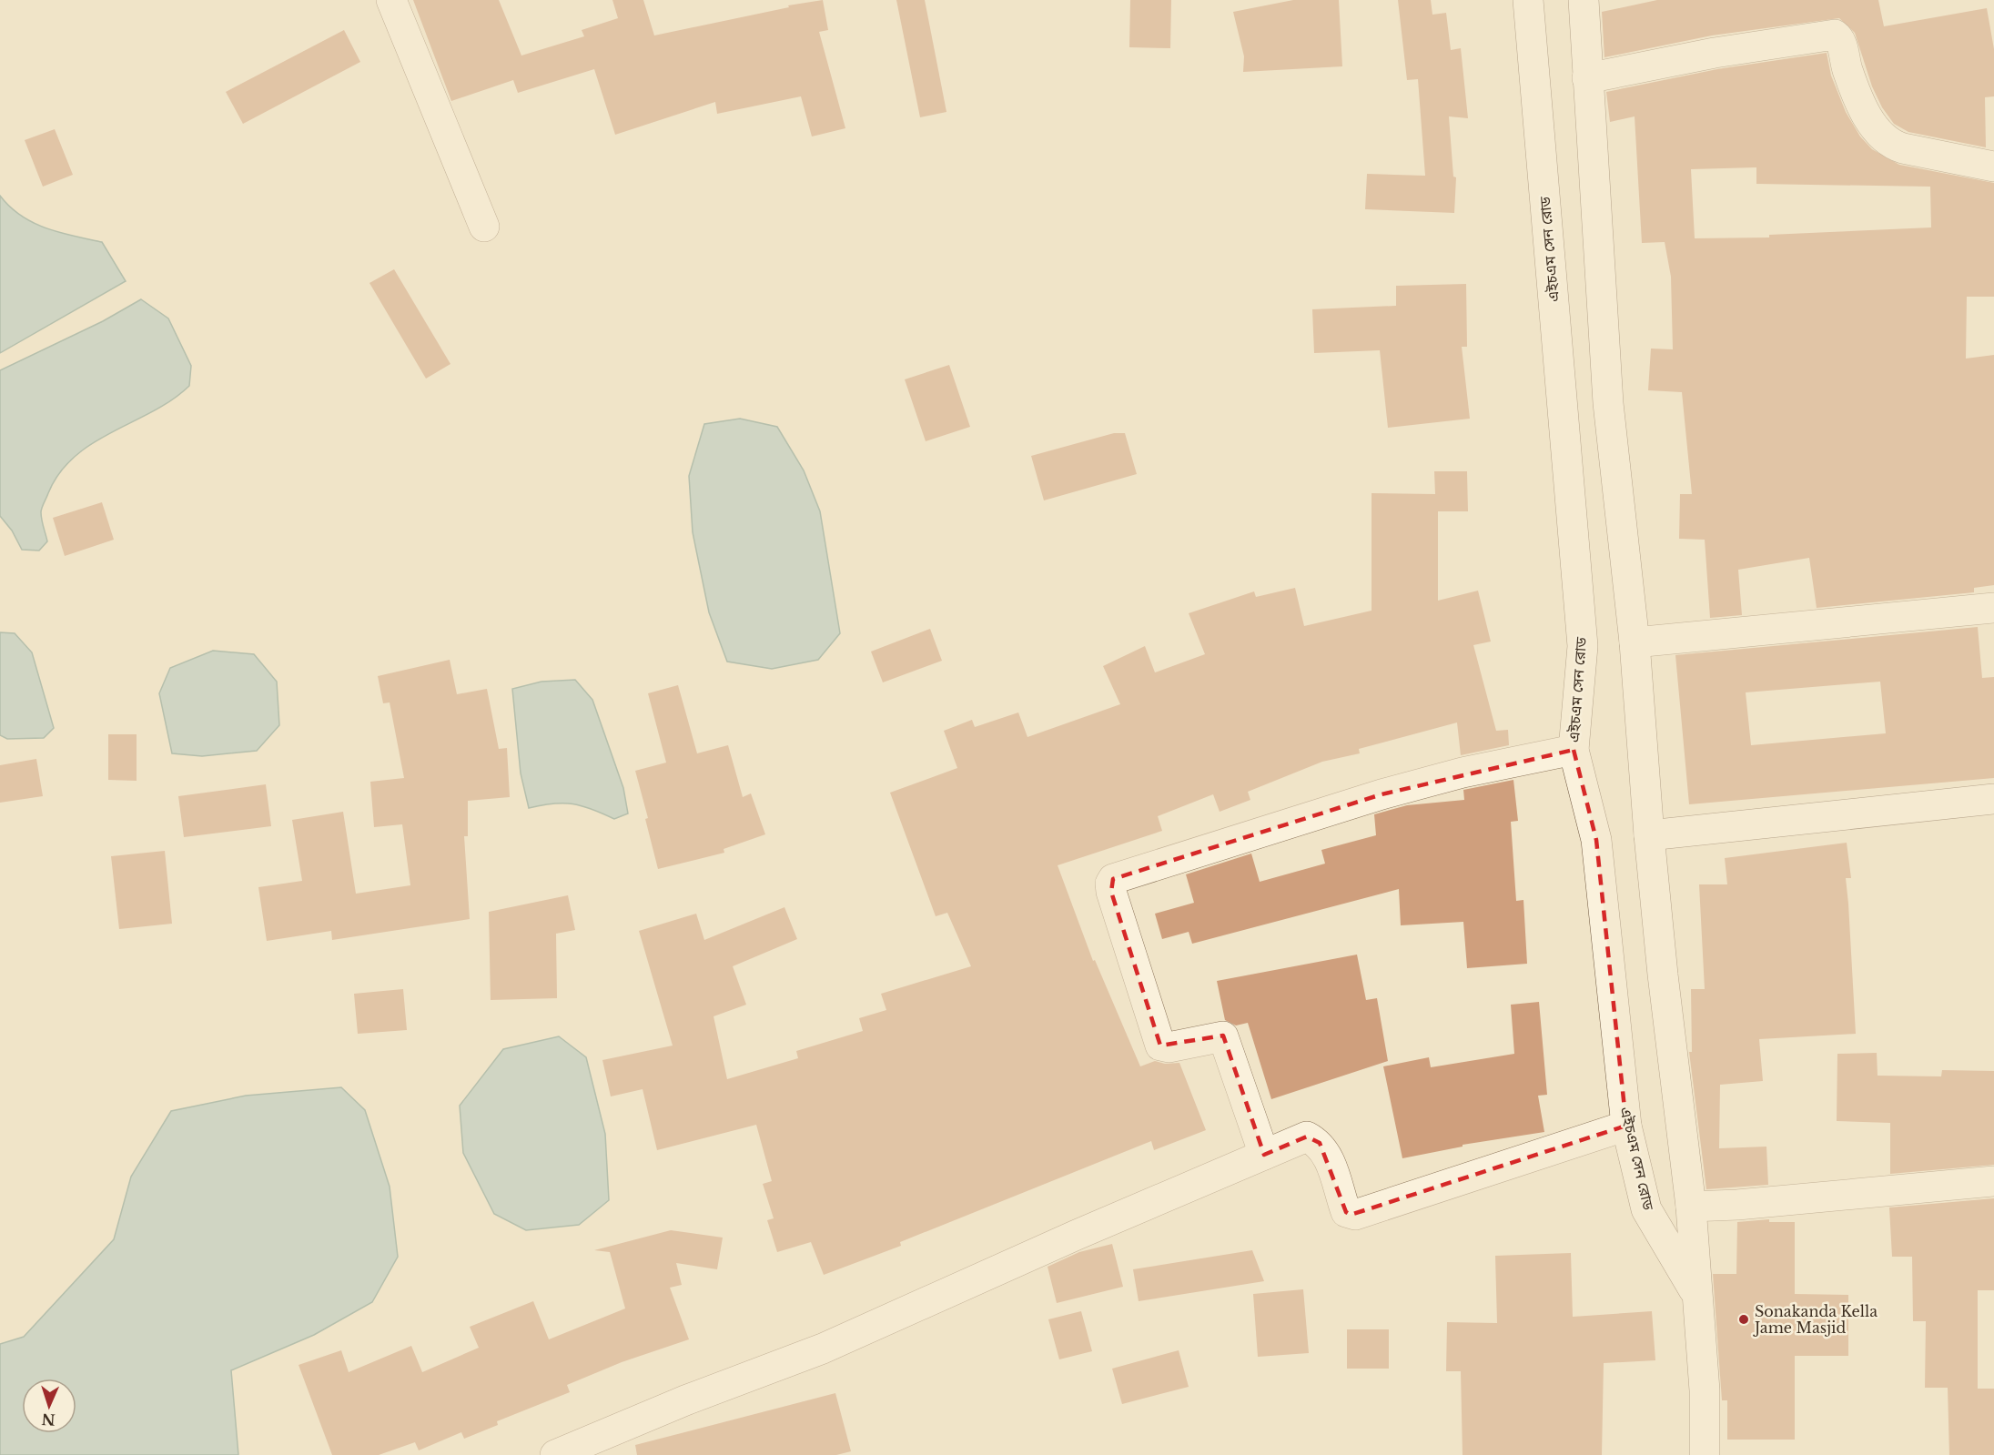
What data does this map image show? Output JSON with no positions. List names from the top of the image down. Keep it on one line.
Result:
{"streets":{"street":["এইচএম সেন রোড"]},"places":["Sonakanda Kella Jame Masjid"],"north":"bottom"}
